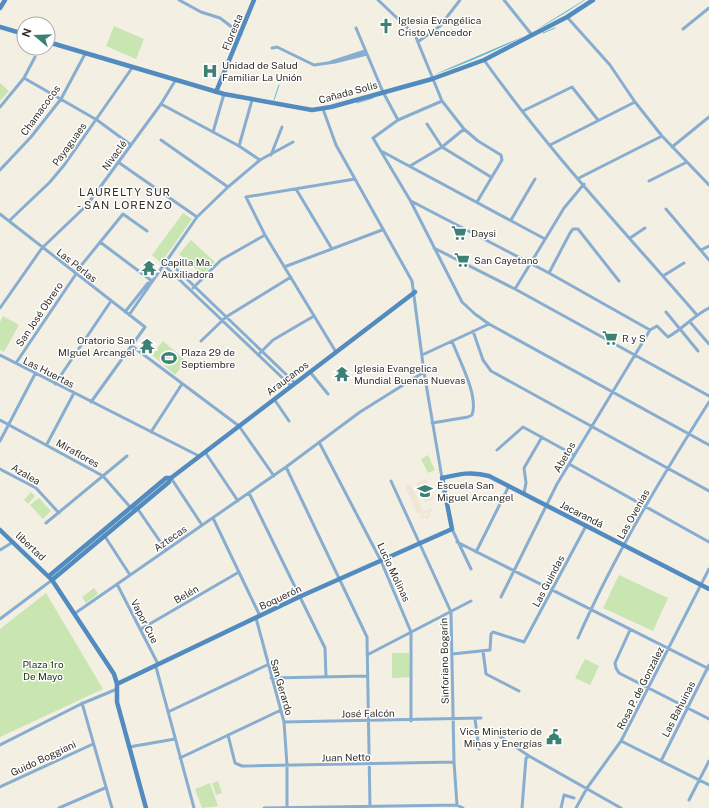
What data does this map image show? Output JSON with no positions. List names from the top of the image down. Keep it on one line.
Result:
{"streets":{"street":["Floresta","Cañada Solis","Chamacocos","Payaguaes","Nivaclé","Las Perlas","San José Obrero","Las Huertas","Araucanos","Miraflores","Abetos","Azalea","Jacarandá","Las Ovenias","Aztecas","libertad","Lucio Molinas","Las Guindas","Belén","Boquerón","Vapor Cue","Sinforiano Bogarín","San Gerardo","Rosa P. de Gonzalez","Las Bahuinas","José Falcón","Juan Netto","Guido Boggiani"]},"crossings":[["Floresta","Cañada Solis"],["Cañada Solis","Chamacocos"],["Cañada Solis","Payaguaes"],["Cañada Solis","Nivaclé"],["Payaguaes","Las Perlas"],["Nivaclé","Las Perlas"],["Las Perlas","San José Obrero"],["San José Obrero","Las Huertas"],["Las Huertas","Araucanos"],["Araucanos","Miraflores"],["Araucanos","libertad"],["Abetos","Jacarandá"],["Jacarandá","Las Ovenias"],["Jacarandá","Las Guindas"],["Jacarandá","Rosa P. de Gonzalez"],["Aztecas","libertad"],["Aztecas","Lucio Molinas"],["Aztecas","Vapor Cue"],["Aztecas","San Gerardo"],["libertad","Boquerón"],["Lucio Molinas","Boquerón"],["Lucio Molinas","José Falcón"],["Belén","Vapor Cue"],["Belén","San Gerardo"],["Boquerón","Vapor Cue"],["Boquerón","Sinforiano Bogarín"],["Boquerón","San Gerardo"],["Sinforiano Bogarín","José Falcón"],["Sinforiano Bogarín","Juan Netto"],["San Gerardo","José Falcón"],["San Gerardo","Juan Netto"]],"districts":["LAURELTY SUR - SAN LORENZO"],"parks":["Plaza 1ro De Mayo"],"places":{"church":["Iglesia Evangélica Cristo Vencedor"],"hospital":["Unidad de Salud Familiar La Unión"],"supermarket":["Daysi","San Cayetano","R y S"],"temple":["Capilla Ma. Auxiliadora","Oratorio San MIguel Arcangel","Iglesia Evangelica Mundial Buenas Nuevas"],"sports":["Plaza 29 de Septiembre"],"school or university":["Escuela San Miguel Arcangel"],"public building":["Vice Ministerio de Minas y Energías"]},"north":"left"}
